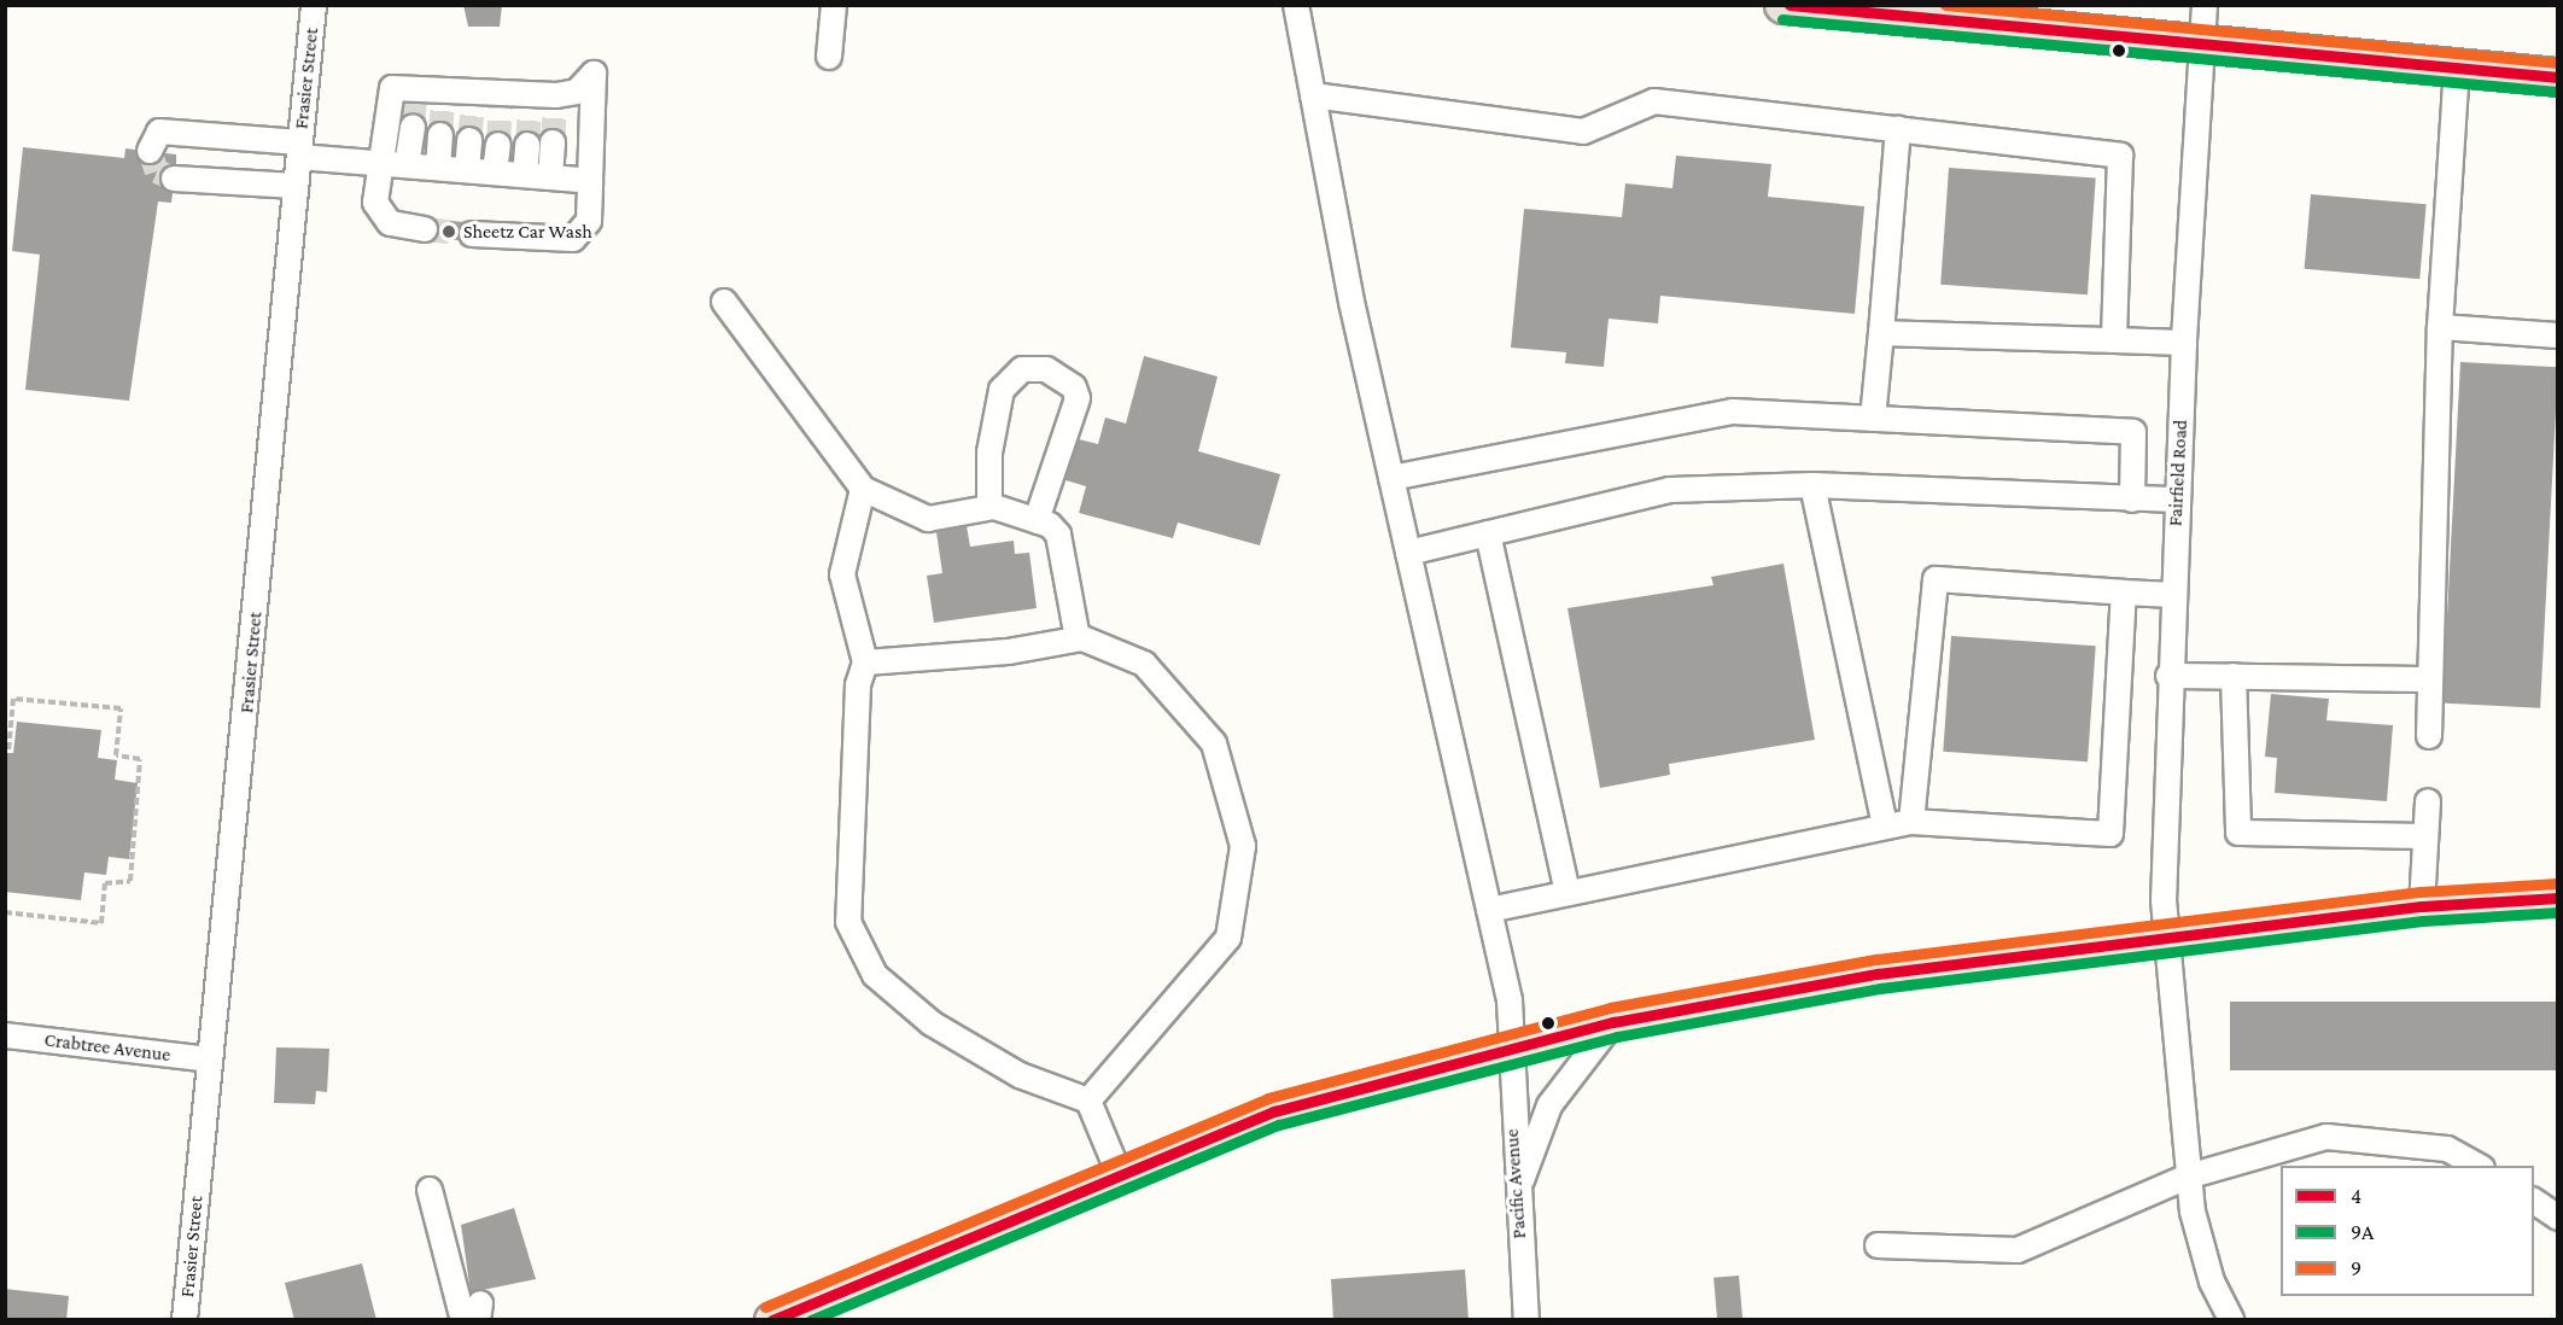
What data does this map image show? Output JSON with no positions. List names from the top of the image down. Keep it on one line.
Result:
{"streets":{"street":["Frasier Street","Fairfield Road","Crabtree Avenue","Pacific Avenue"]},"crossings":[["Frasier Street","Crabtree Avenue"]],"places":["Sheetz Car Wash"],"lines":["transit line 4","transit line 9","transit line 9A"],"legend":["4","9A","9"]}
